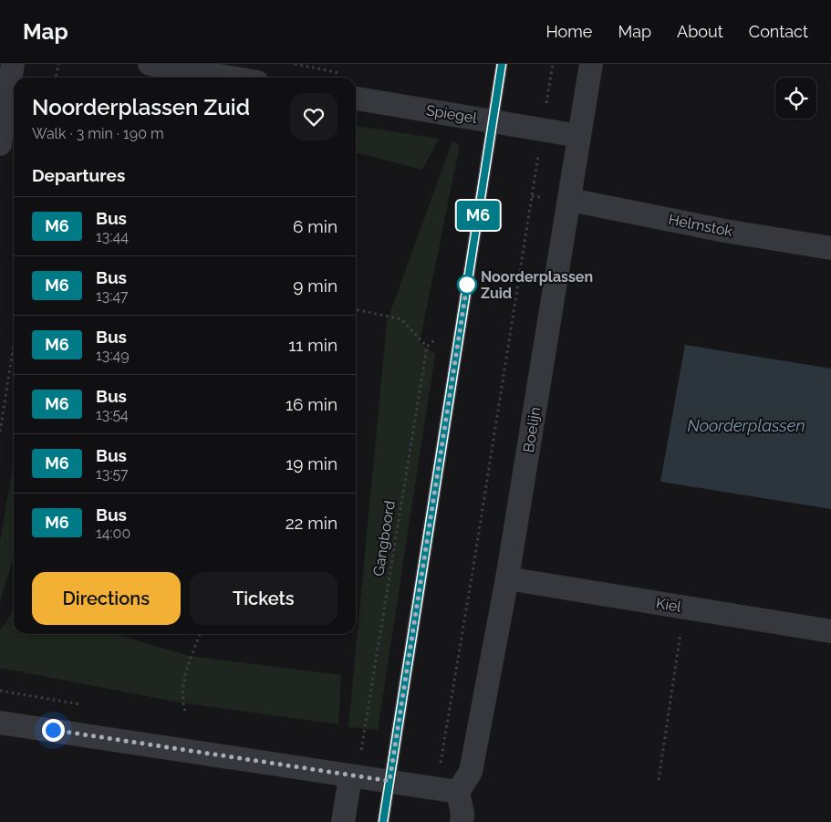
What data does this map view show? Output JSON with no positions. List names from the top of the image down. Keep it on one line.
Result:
{"streets":{"street":["Spiegel","Helmstok","Boelijn","Kiel"],"path":["Gangboord"]},"crossings":[["Spiegel","Boelijn"],["Helmstok","Boelijn"],["Boelijn","Kiel"]],"water":["Noorderplassen"],"places":["Noorderplassen Zuid"],"lines":["bus line M6"],"page":{"header":"Map","nav":["Home","Map","About","Contact"],"on_map":"M6","heading":[["Noorderplassen Zuid","Walk · 3 min · 190 m"],"Departures"],"list":[{"mark":"M6","name":"Bus","note":"13:44","value":"6 min"},{"mark":"M6","name":"Bus","note":"13:47","value":"9 min"},{"mark":"M6","name":"Bus","note":"13:49","value":"11 min"},{"mark":"M6","name":"Bus","note":"13:54","value":"16 min"},{"mark":"M6","name":"Bus","note":"13:57","value":"19 min"},{"mark":"M6","name":"Bus","note":"14:00","value":"22 min"}],"buttons":["Directions","Tickets"]}}
